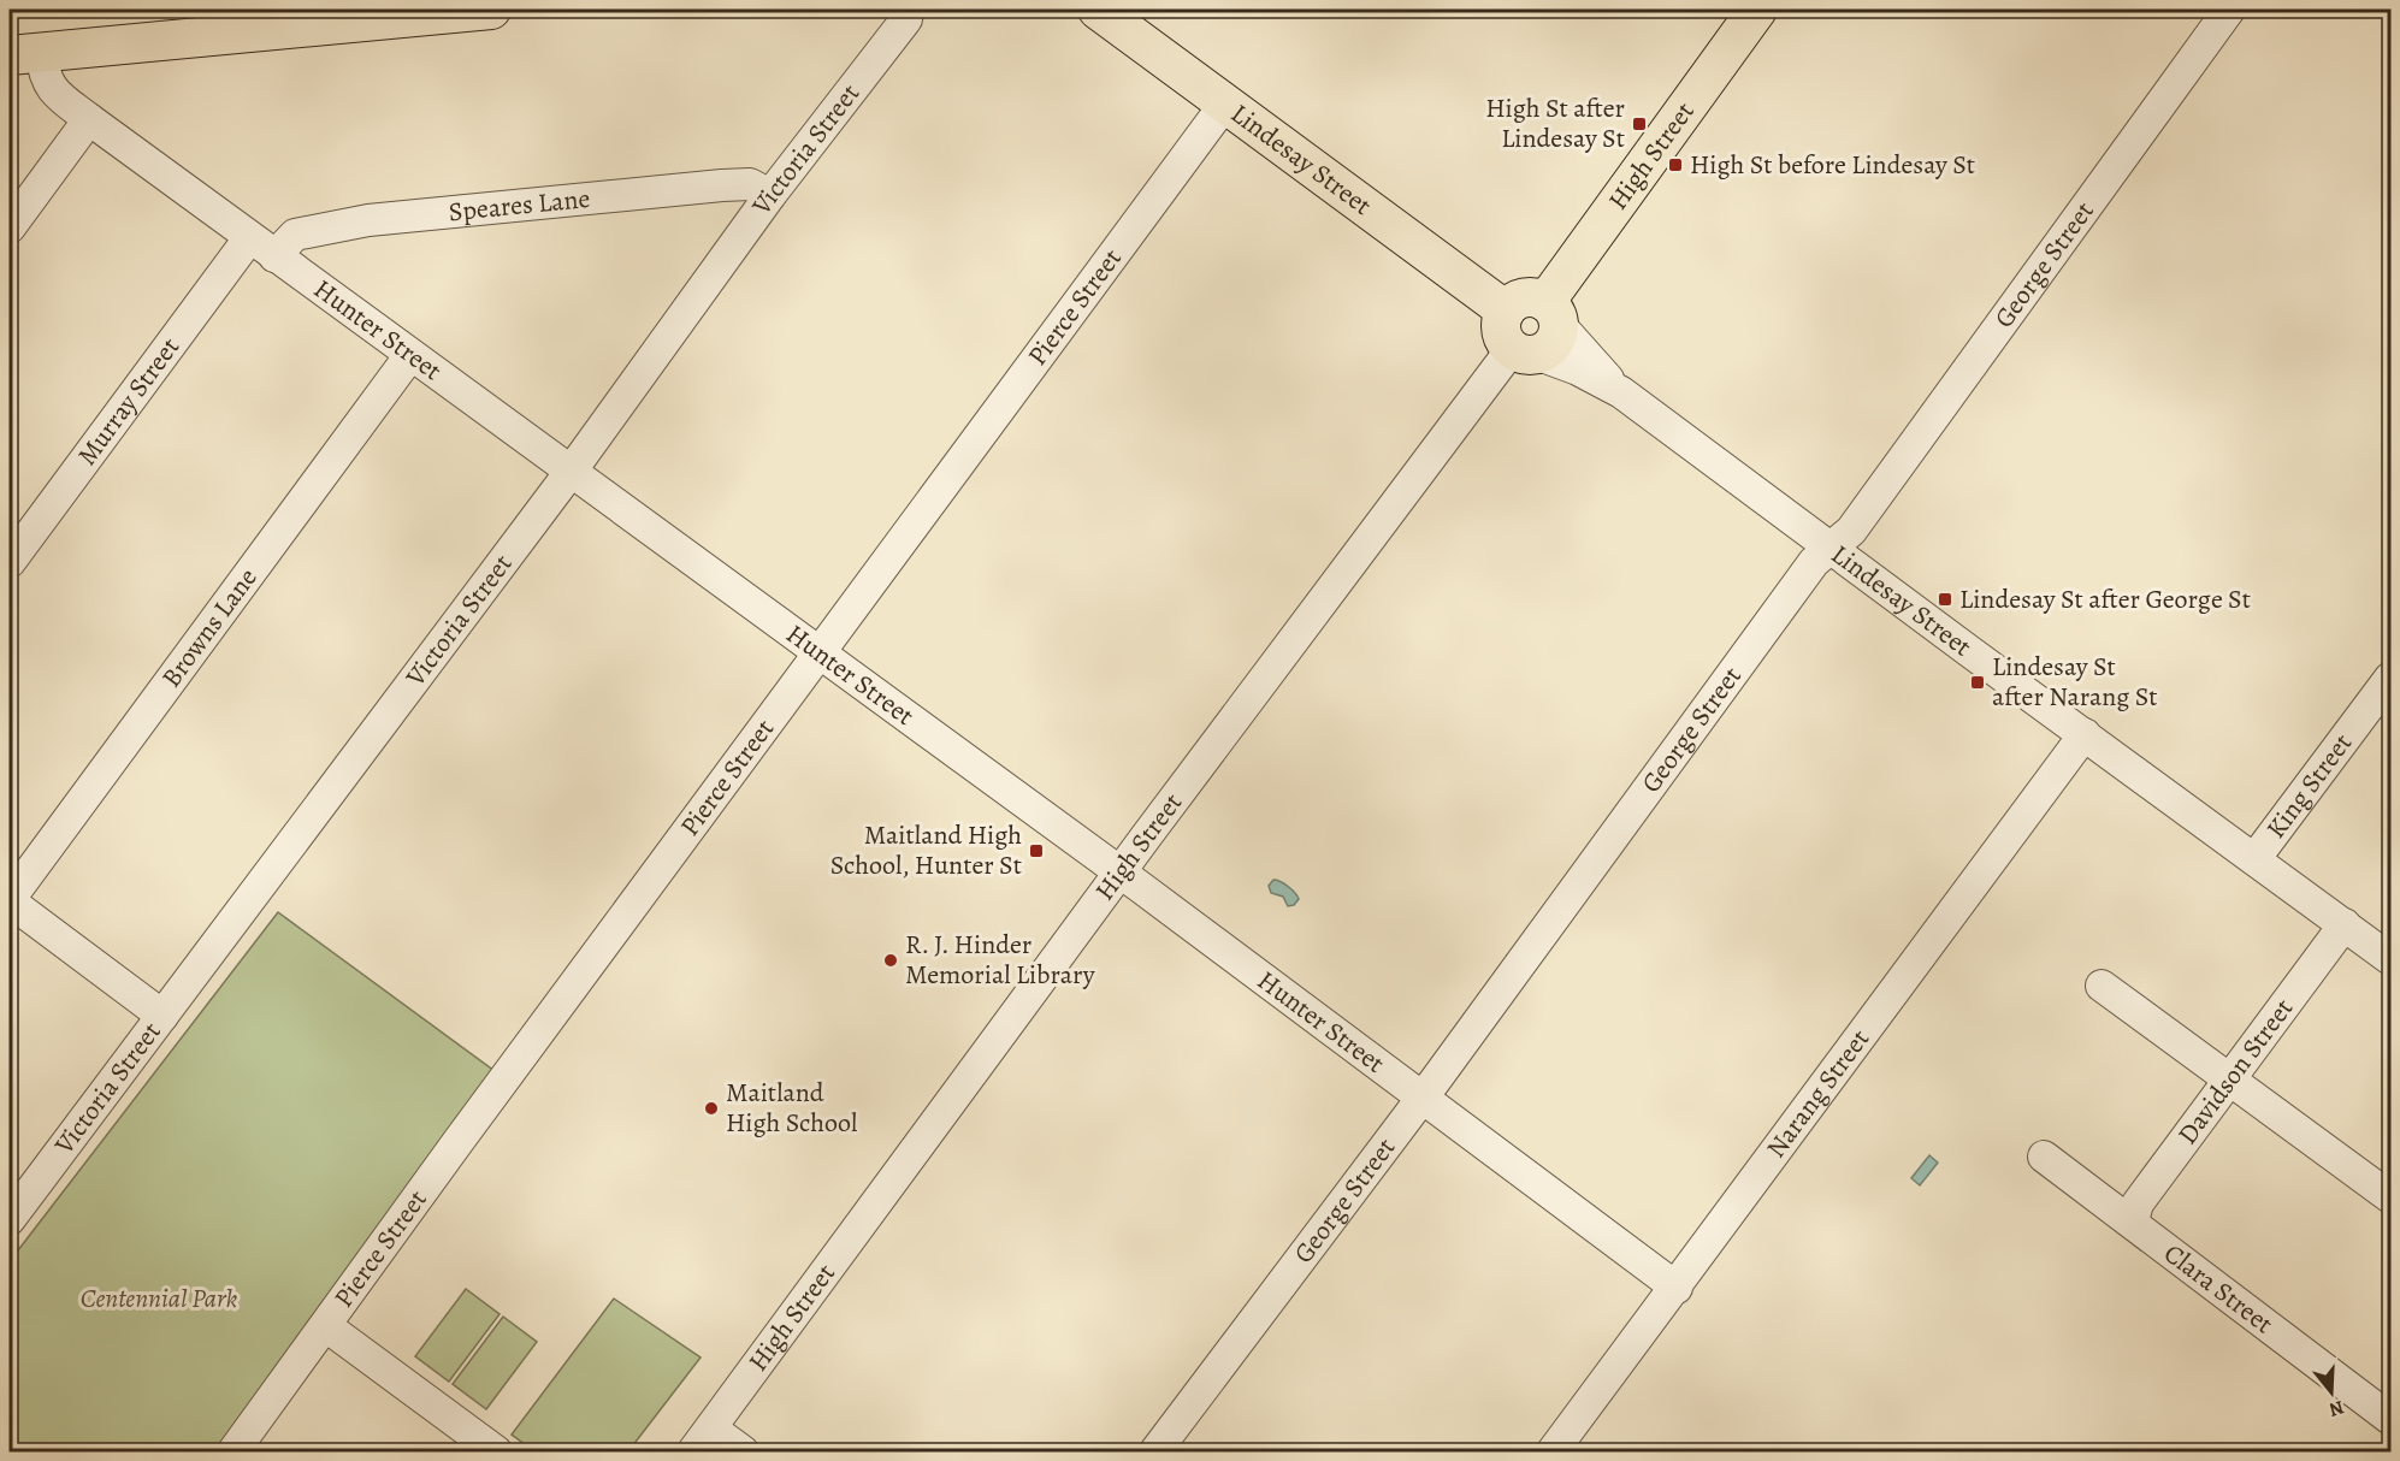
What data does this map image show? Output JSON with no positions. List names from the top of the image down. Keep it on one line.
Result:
{"streets":{"main road":["High Street","Lindesay Street"],"street":["Victoria Street","Speares Lane","George Street","Pierce Street","Hunter Street","Murray Street","Browns Lane","King Street","Davidson Street","Narang Street","Clara Street"]},"crossings":[["Victoria Street","Speares Lane"],["Victoria Street","Hunter Street"],["High Street","Lindesay Street"],["High Street","Hunter Street"],["Lindesay Street","George Street"],["Lindesay Street","Pierce Street"],["Lindesay Street","King Street"],["Lindesay Street","Davidson Street"],["Lindesay Street","Narang Street"],["Speares Lane","Hunter Street"],["George Street","Hunter Street"],["Pierce Street","Hunter Street"],["Hunter Street","Murray Street"],["Hunter Street","Browns Lane"],["Hunter Street","Narang Street"],["Davidson Street","Clara Street"]],"parks":["Centennial Park"],"places":{"transit":["High St after Lindesay St","High St before Lindesay St","Lindesay St after George St","Lindesay St after Narang St","Maitland High School, Hunter St"],"other":["R. J. Hinder Memorial Library","Maitland High School"]},"north":"bottom"}
